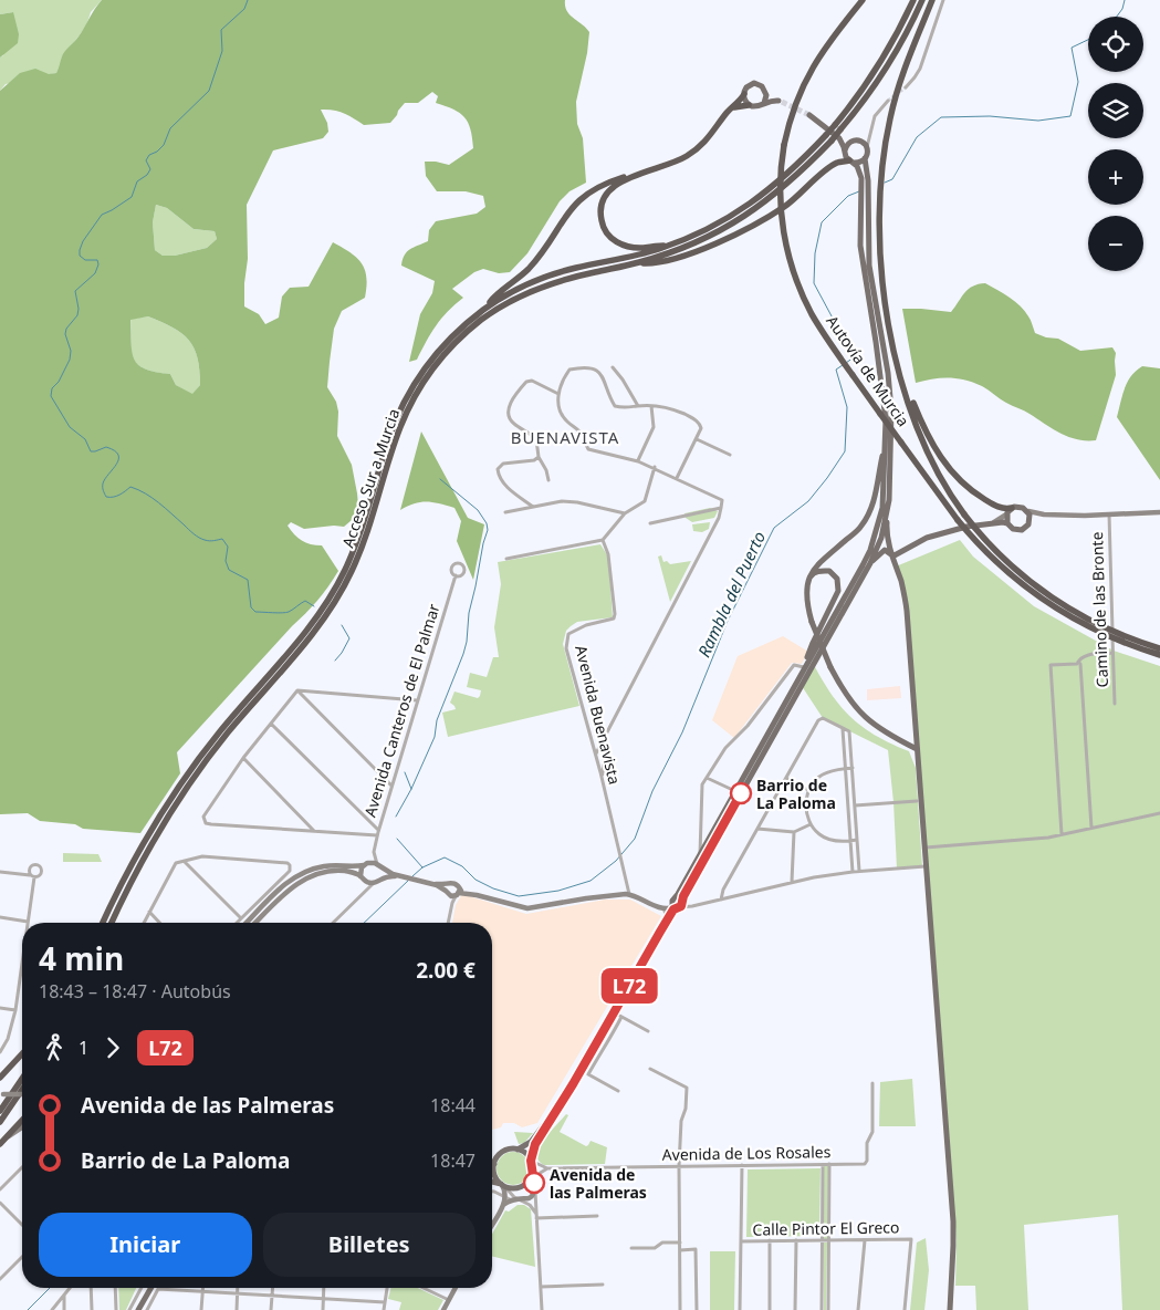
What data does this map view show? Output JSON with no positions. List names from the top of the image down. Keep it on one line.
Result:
{"streets":{"highway":["Autovía de Murcia","Acceso Sur a Murcia"],"street":["Camino de las Bronte","Avenida Canteros de El Palmar","Avenida Buenavista","Avenida de Los Rosales","Calle Pintor El Greco"]},"districts":["BUENAVISTA"],"water":["Rambla del Puerto"],"places":["Barrio de La Paloma","Avenida de las Palmeras"],"lines":["bus line L72"],"page":{"on_map":"L72","map_buttons":["+","−"],"heading":["4 min","18:43 – 18:47 · Autobús","2.00 €"],"legs":["1","L72"],"list":[{"name":"Avenida de las Palmeras","value":"18:44"},{"name":"Barrio de La Paloma","value":"18:47"}],"buttons":["Iniciar","Billetes"]}}
